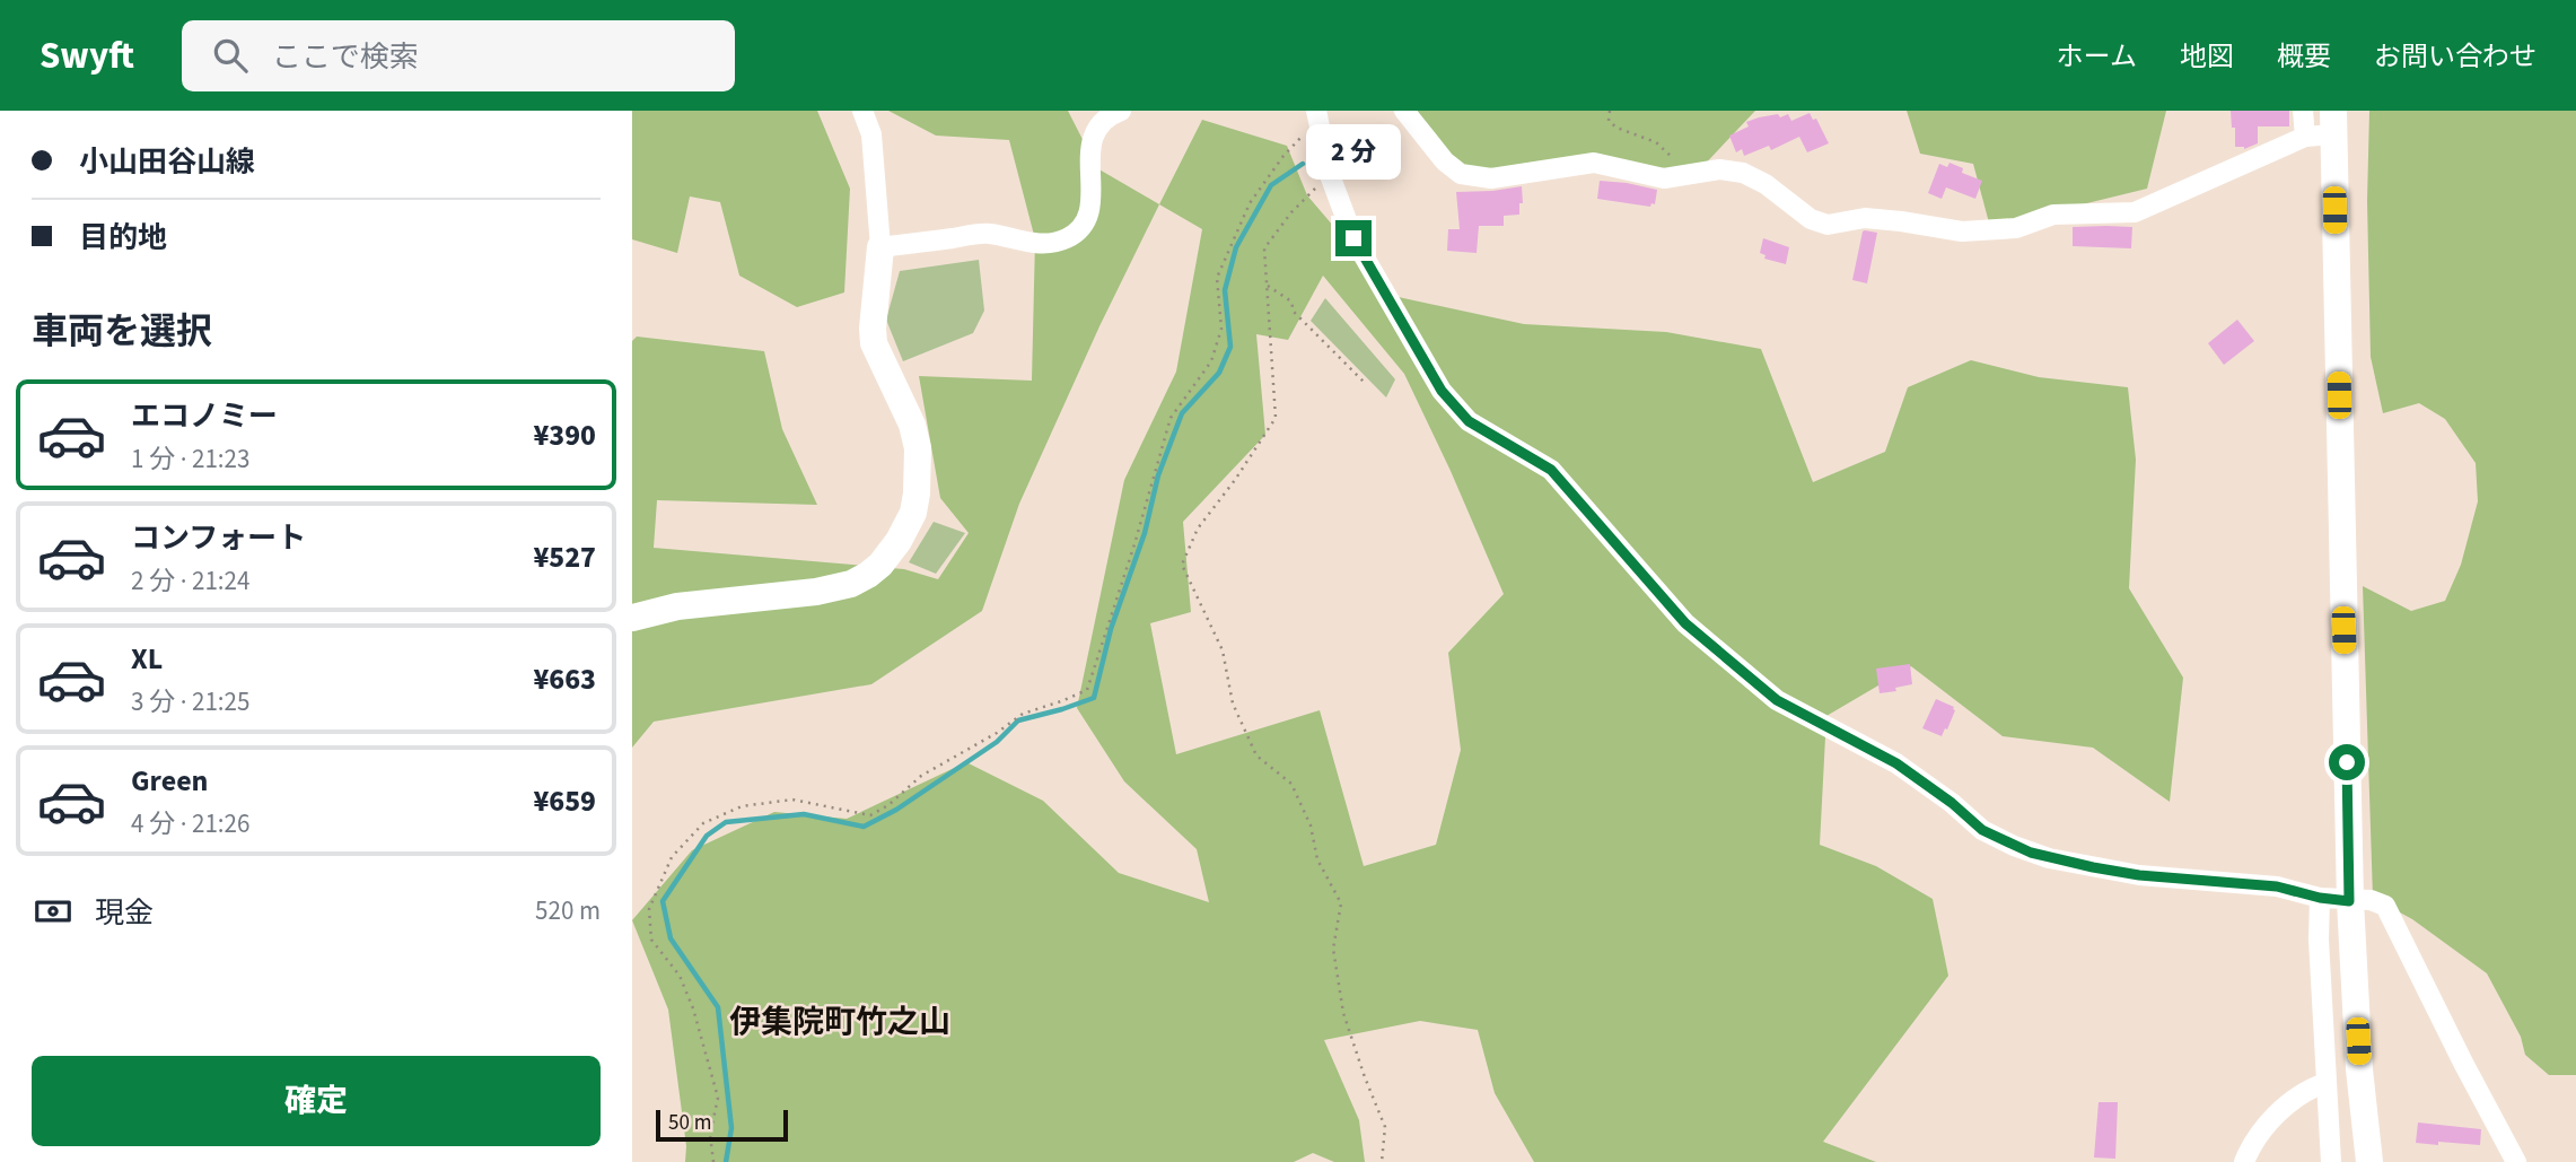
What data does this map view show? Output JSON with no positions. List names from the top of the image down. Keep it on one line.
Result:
{"districts":["伊集院町竹之山"],"scale_bar":"50 m","page":{"header":"Swyft","search":"ここで検索","nav":["ホーム","地図","概要","お問い合わせ"],"banner":["小山田谷山線","目的地"],"bubble":"2 分","heading":"車両を選択","list":[{"name":"エコノミー","note":"1 分 · 21:23","value":"¥390"},{"name":"コンフォート","note":"2 分 · 21:24","value":"¥527"},{"name":"XL","note":"3 分 · 21:25","value":"¥663"},{"name":"Green","note":"4 分 · 21:26","value":"¥659"}],"pay":["現金","520 m"],"buttons":"確定","scale":"50 m"}}
